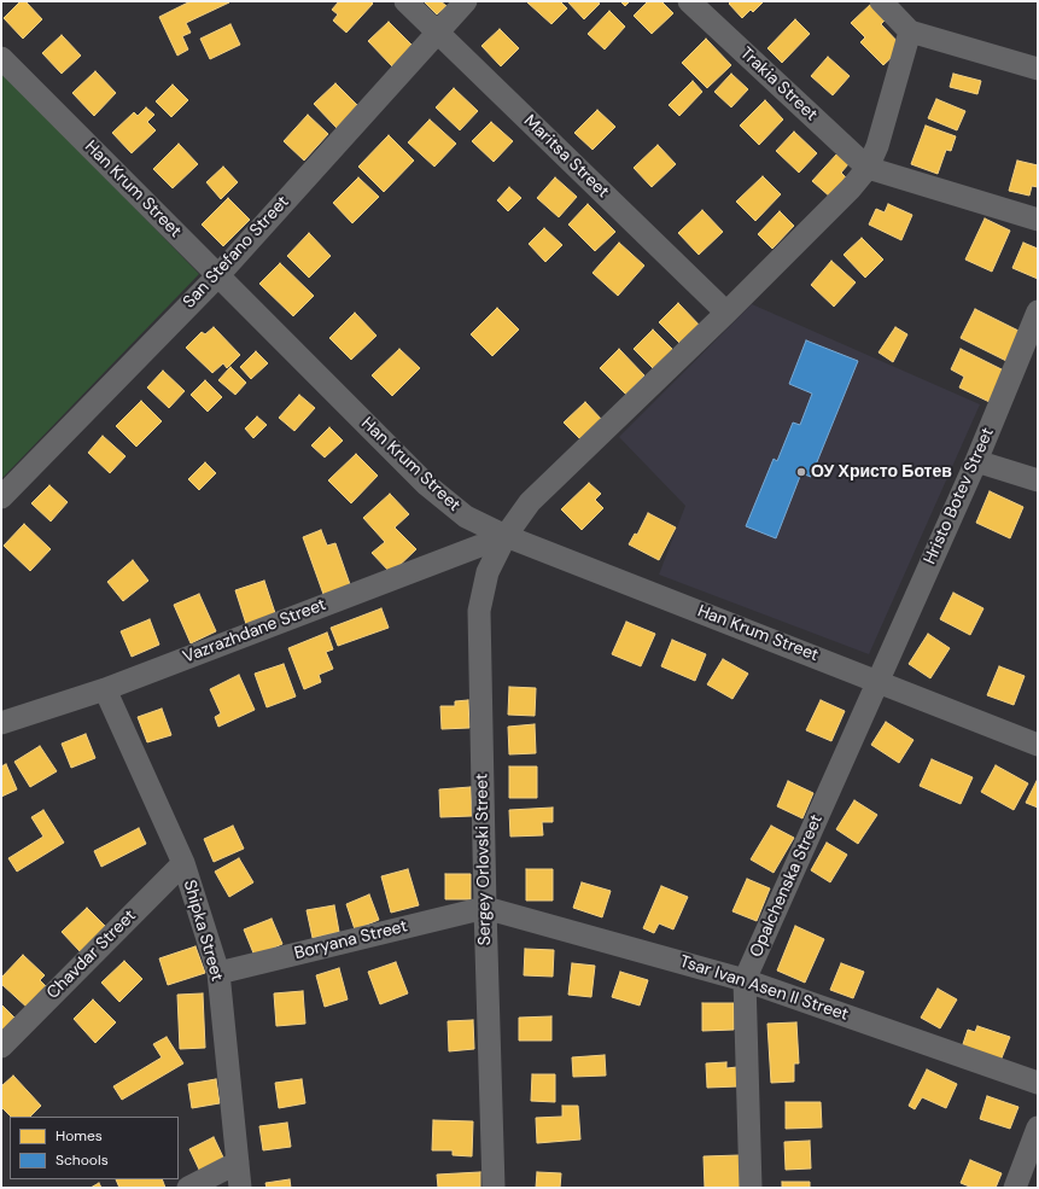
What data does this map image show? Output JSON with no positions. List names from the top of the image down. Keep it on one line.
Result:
{"streets":{"street":["Trakia Street","Maritsa Street","Han Krum Street","San Stefano Street","Hristo Botev Street","Vazrazhdane Street","Sergey Orlovski Street","Opalchenska Street","Shipka Street","Boryana Street","Chavdar Street","Tsar Ivan Asen II Street"]},"crossings":[["Trakia Street","Sergey Orlovski Street"],["Maritsa Street","San Stefano Street"],["Maritsa Street","Sergey Orlovski Street"],["Han Krum Street","San Stefano Street"],["Han Krum Street","Hristo Botev Street"],["Han Krum Street","Vazrazhdane Street"],["Han Krum Street","Sergey Orlovski Street"],["Han Krum Street","Opalchenska Street"],["Hristo Botev Street","Opalchenska Street"],["Vazrazhdane Street","Sergey Orlovski Street"],["Vazrazhdane Street","Shipka Street"],["Sergey Orlovski Street","Boryana Street"],["Sergey Orlovski Street","Tsar Ivan Asen II Street"],["Opalchenska Street","Tsar Ivan Asen II Street"],["Shipka Street","Boryana Street"],["Shipka Street","Chavdar Street"],["Boryana Street","Tsar Ivan Asen II Street"]],"places":["ОУ Христо Ботев"],"legend":["Homes","Schools"]}
